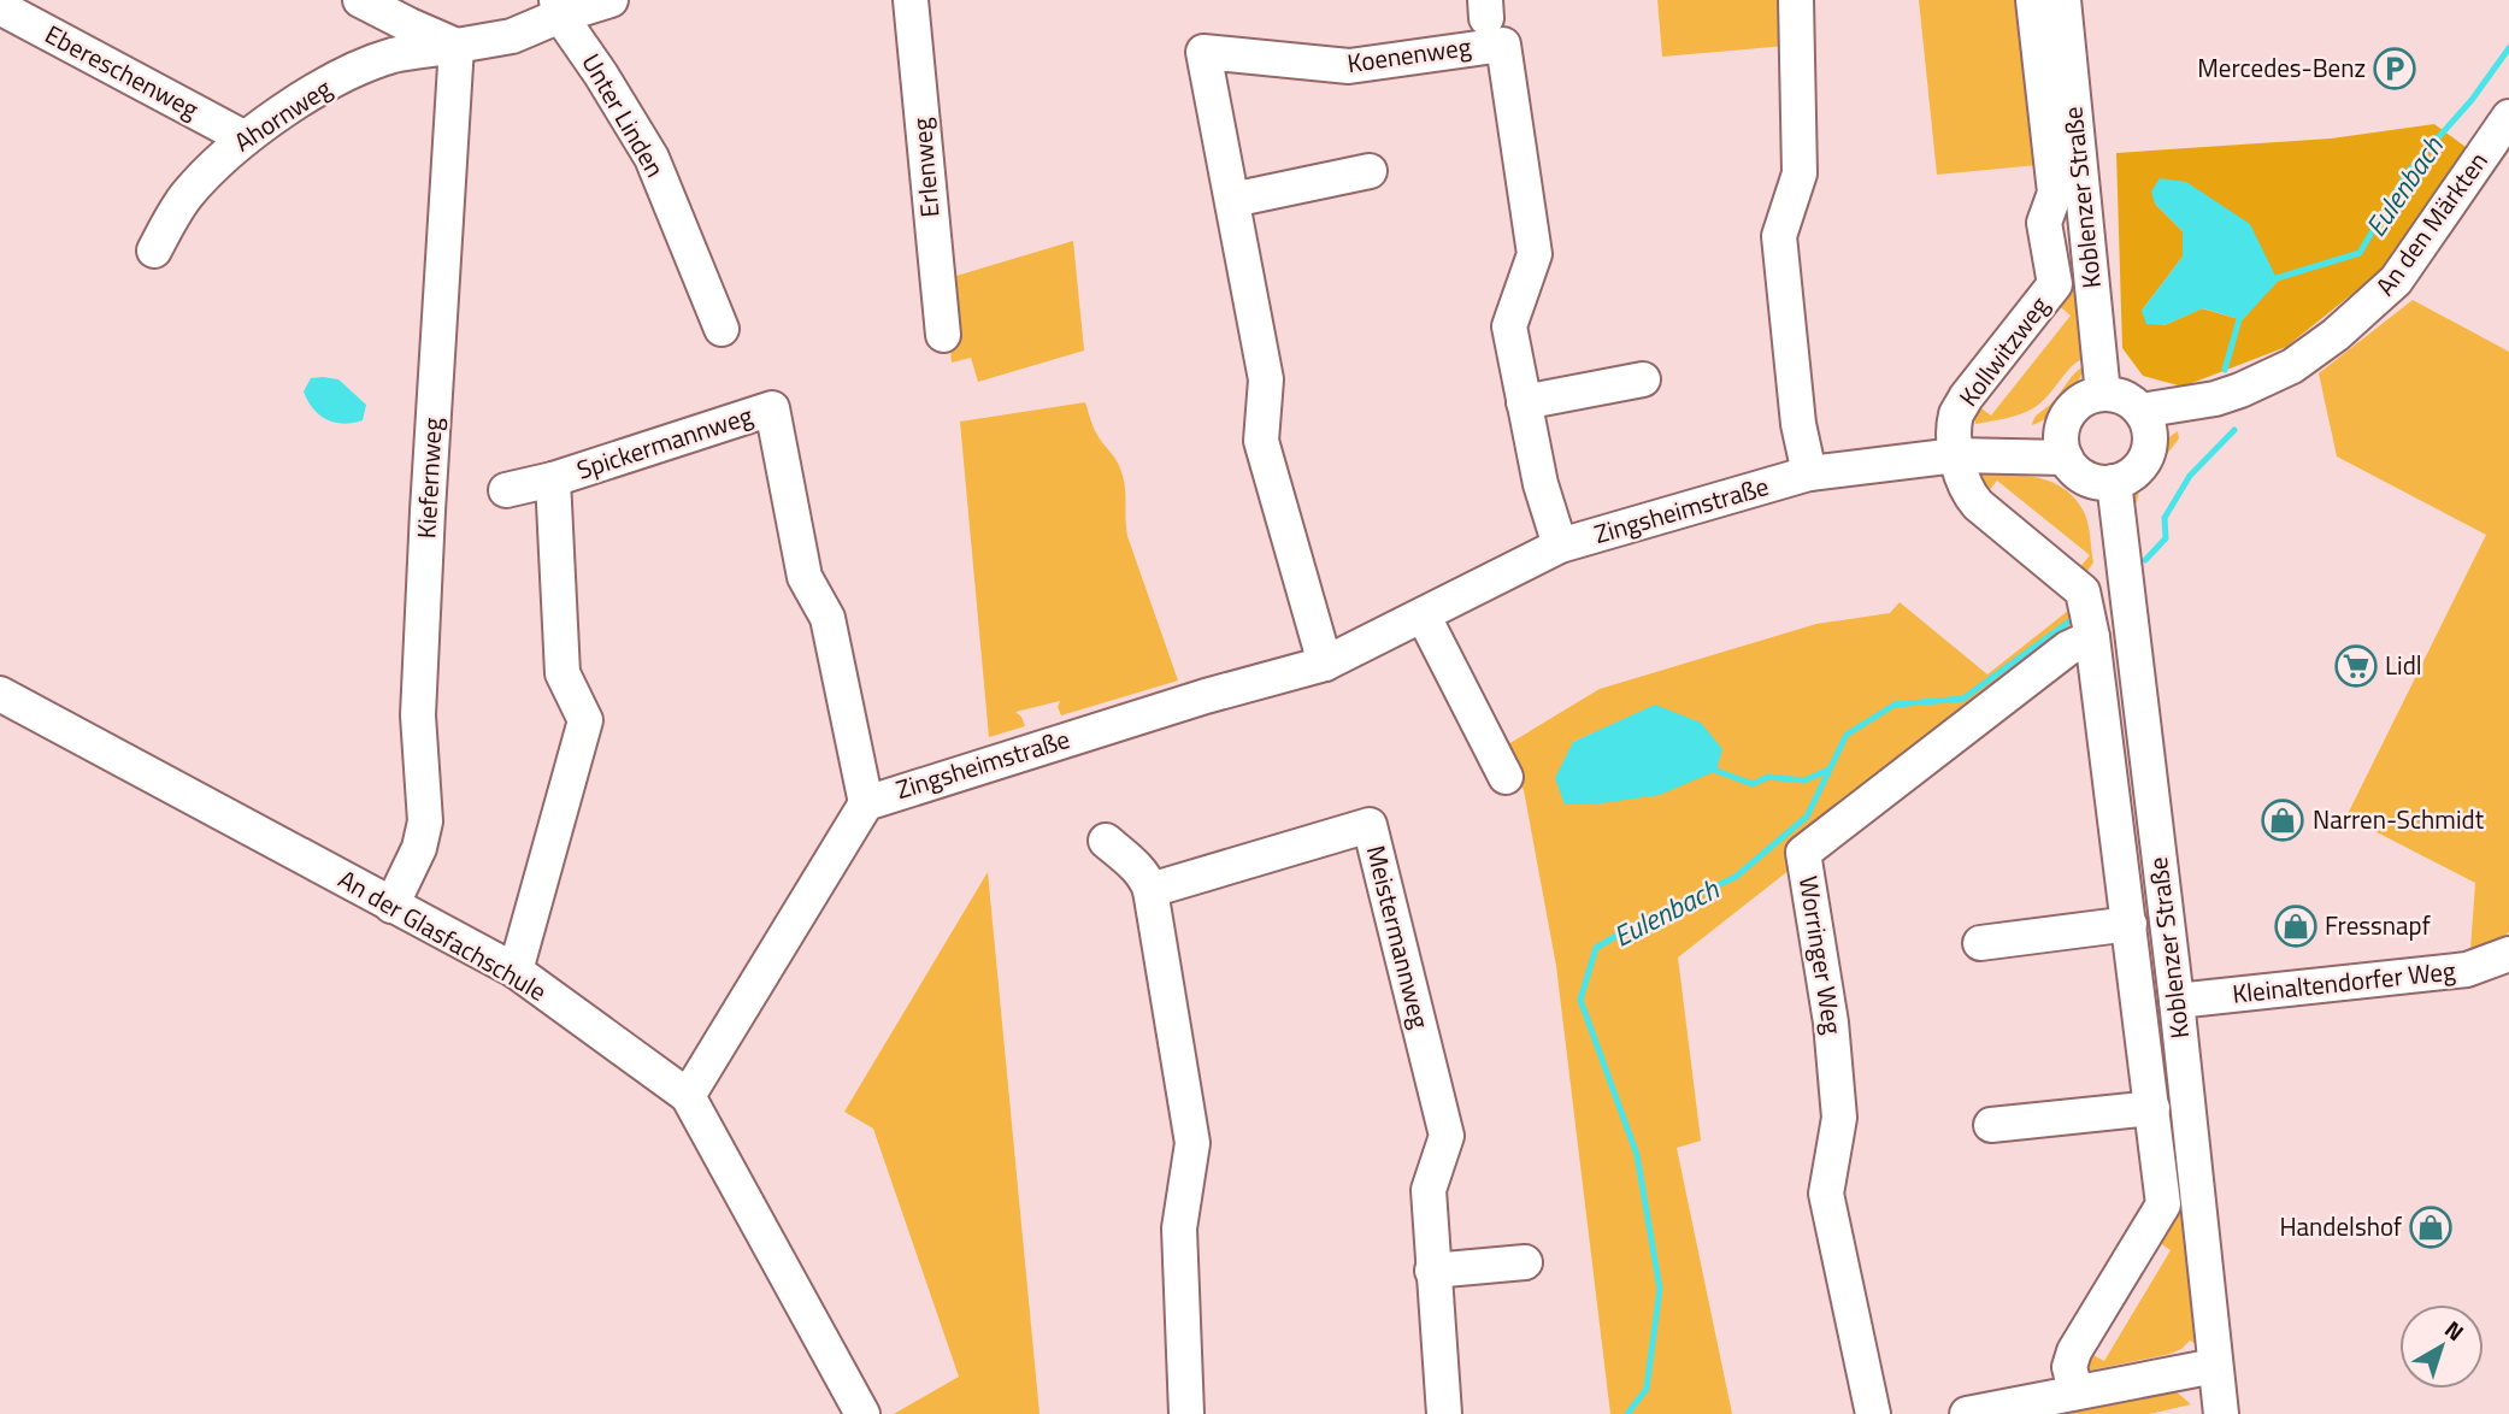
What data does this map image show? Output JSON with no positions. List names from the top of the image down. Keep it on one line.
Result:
{"streets":{"street":["Koenenweg","Ebereschenweg","Ahornweg","Unter Linden","Erlenweg","Koblenzer Straße","An den Märkten","Kollwitzweg","Spickermannweg","Kiefernweg","Zingsheimstraße","An der Glasfachschule","Meistermannweg","Worringer Weg","Kleinaltendorfer Weg"]},"crossings":[["Koenenweg","Zingsheimstraße"],["Ebereschenweg","Ahornweg"],["Ahornweg","Unter Linden"],["Ahornweg","Kiefernweg"],["Koblenzer Straße","An den Märkten"],["Koblenzer Straße","Zingsheimstraße"],["Koblenzer Straße","Kleinaltendorfer Weg"],["An den Märkten","Zingsheimstraße"],["Kollwitzweg","Zingsheimstraße"],["Spickermannweg","Zingsheimstraße"],["Spickermannweg","An der Glasfachschule"],["Kiefernweg","An der Glasfachschule"],["Zingsheimstraße","An der Glasfachschule"]],"water":["Eulenbach"],"places":{"parking":["Mercedes-Benz"],"supermarket":["Lidl"],"shop":["Narren-Schmidt","Fressnapf","Handelshof"]},"north":"top right"}
